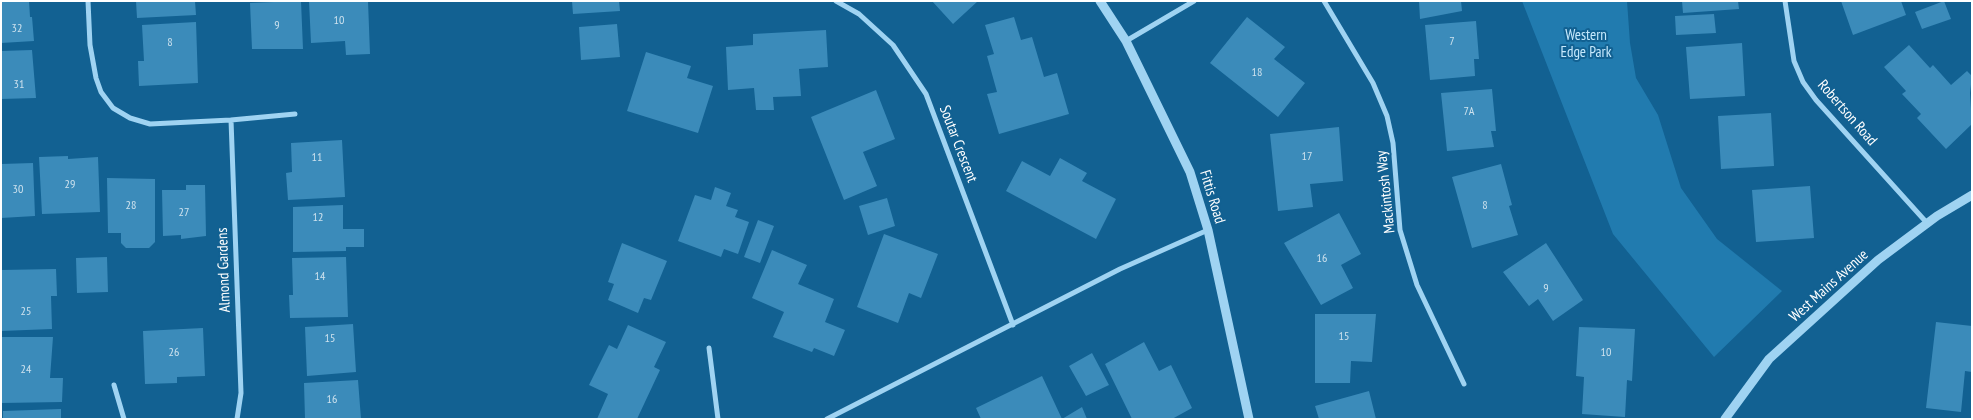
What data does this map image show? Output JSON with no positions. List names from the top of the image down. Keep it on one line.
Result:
{"streets":{"street":["Robertson Road","Soutar Crescent","Mackintosh Way","Fittis Road","Almond Gardens","West Mains Avenue"]},"crossings":[["Robertson Road","West Mains Avenue"]],"parks":["Western Edge Park"],"house_numbers":["10","9","32","7","8","18","31","7A","17","11","29","30","28","8","27","12","16","14","9","25","15","15","26","10","24","16"]}
